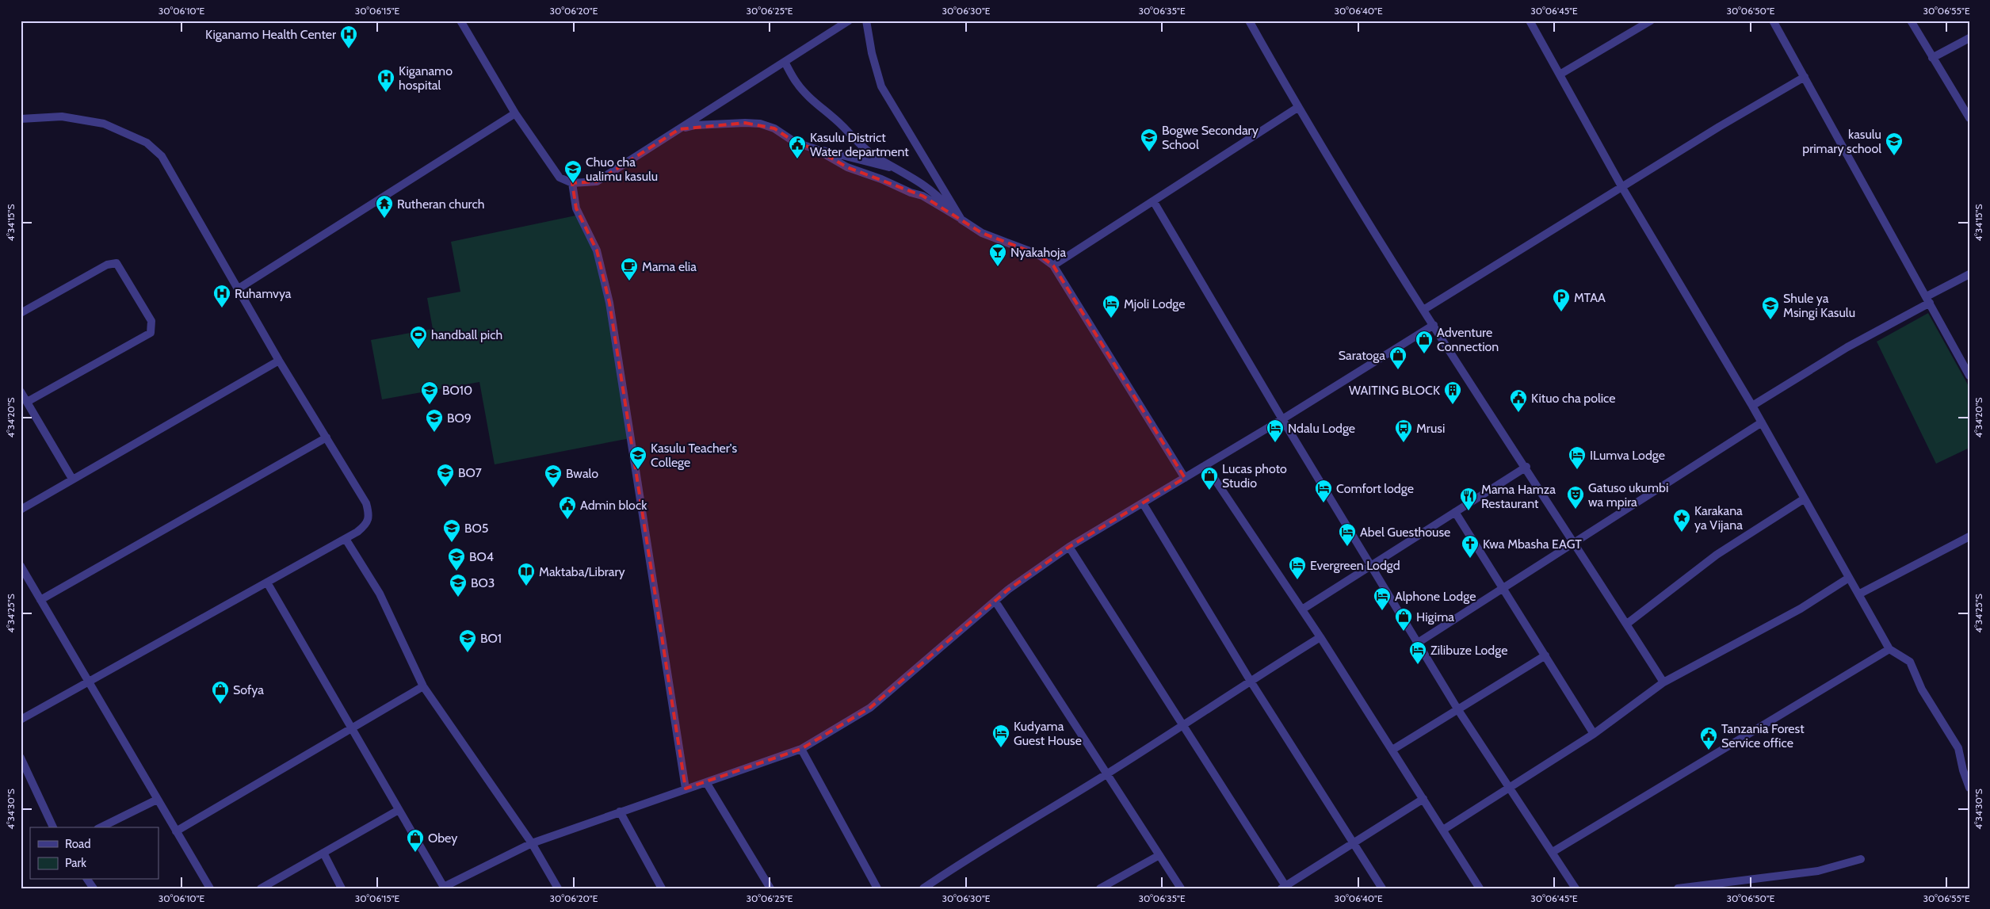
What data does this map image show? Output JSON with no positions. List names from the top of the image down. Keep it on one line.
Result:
{"places":{"hospital":["Kiganamo Health Center","Kiganamo hospital","Ruhamvya"],"school or university":["Bogwe Secondary School","kasulu primary school","Chuo cha ualimu kasulu","Shule ya Msingi Kasulu","BO10","BO9","Kasulu Teacher's College","BO7","Bwalo","BO5","BO4","BO3","BO1"],"public building":["Kasulu District Water department","Kituo cha police","Admin block","Tanzania Forest Service office"],"temple":["Rutheran church"],"bar":["Nyakahoja"],"cafe":["Mama elia"],"parking":["MTAA"],"hotel":["Mjoli Lodge","Ndalu Lodge","ILumva Lodge","Comfort lodge","Abel Guesthouse","Evergreen Lodgd","Alphone Lodge","Zilibuze Lodge","Kudyama Guest House"],"sports":["handball pich"],"shop":["Adventure Connection","Saratoga","Lucas photo Studio","Higima","Sofya","Obey"],"building":["WAITING BLOCK"],"bus stop":["Mrusi"],"theatre":["Gatuso ukumbi wa mpira"],"restaurant":["Mama Hamza Restaurant"],"place":["Karakana ya Vijana"],"church":["Kwa Mbasha EAGT"],"library":["Maktaba/Library"]},"legend":["Road","Park"],"coordinates":["30°06'10\"E","30°06'15\"E","30°06'20\"E","30°06'25\"E","30°06'30\"E","30°06'35\"E","30°06'40\"E","30°06'45\"E","30°06'50\"E","30°06'55\"E","4°34'15\"S","4°34'20\"S","4°34'25\"S","4°34'30\"S"]}
